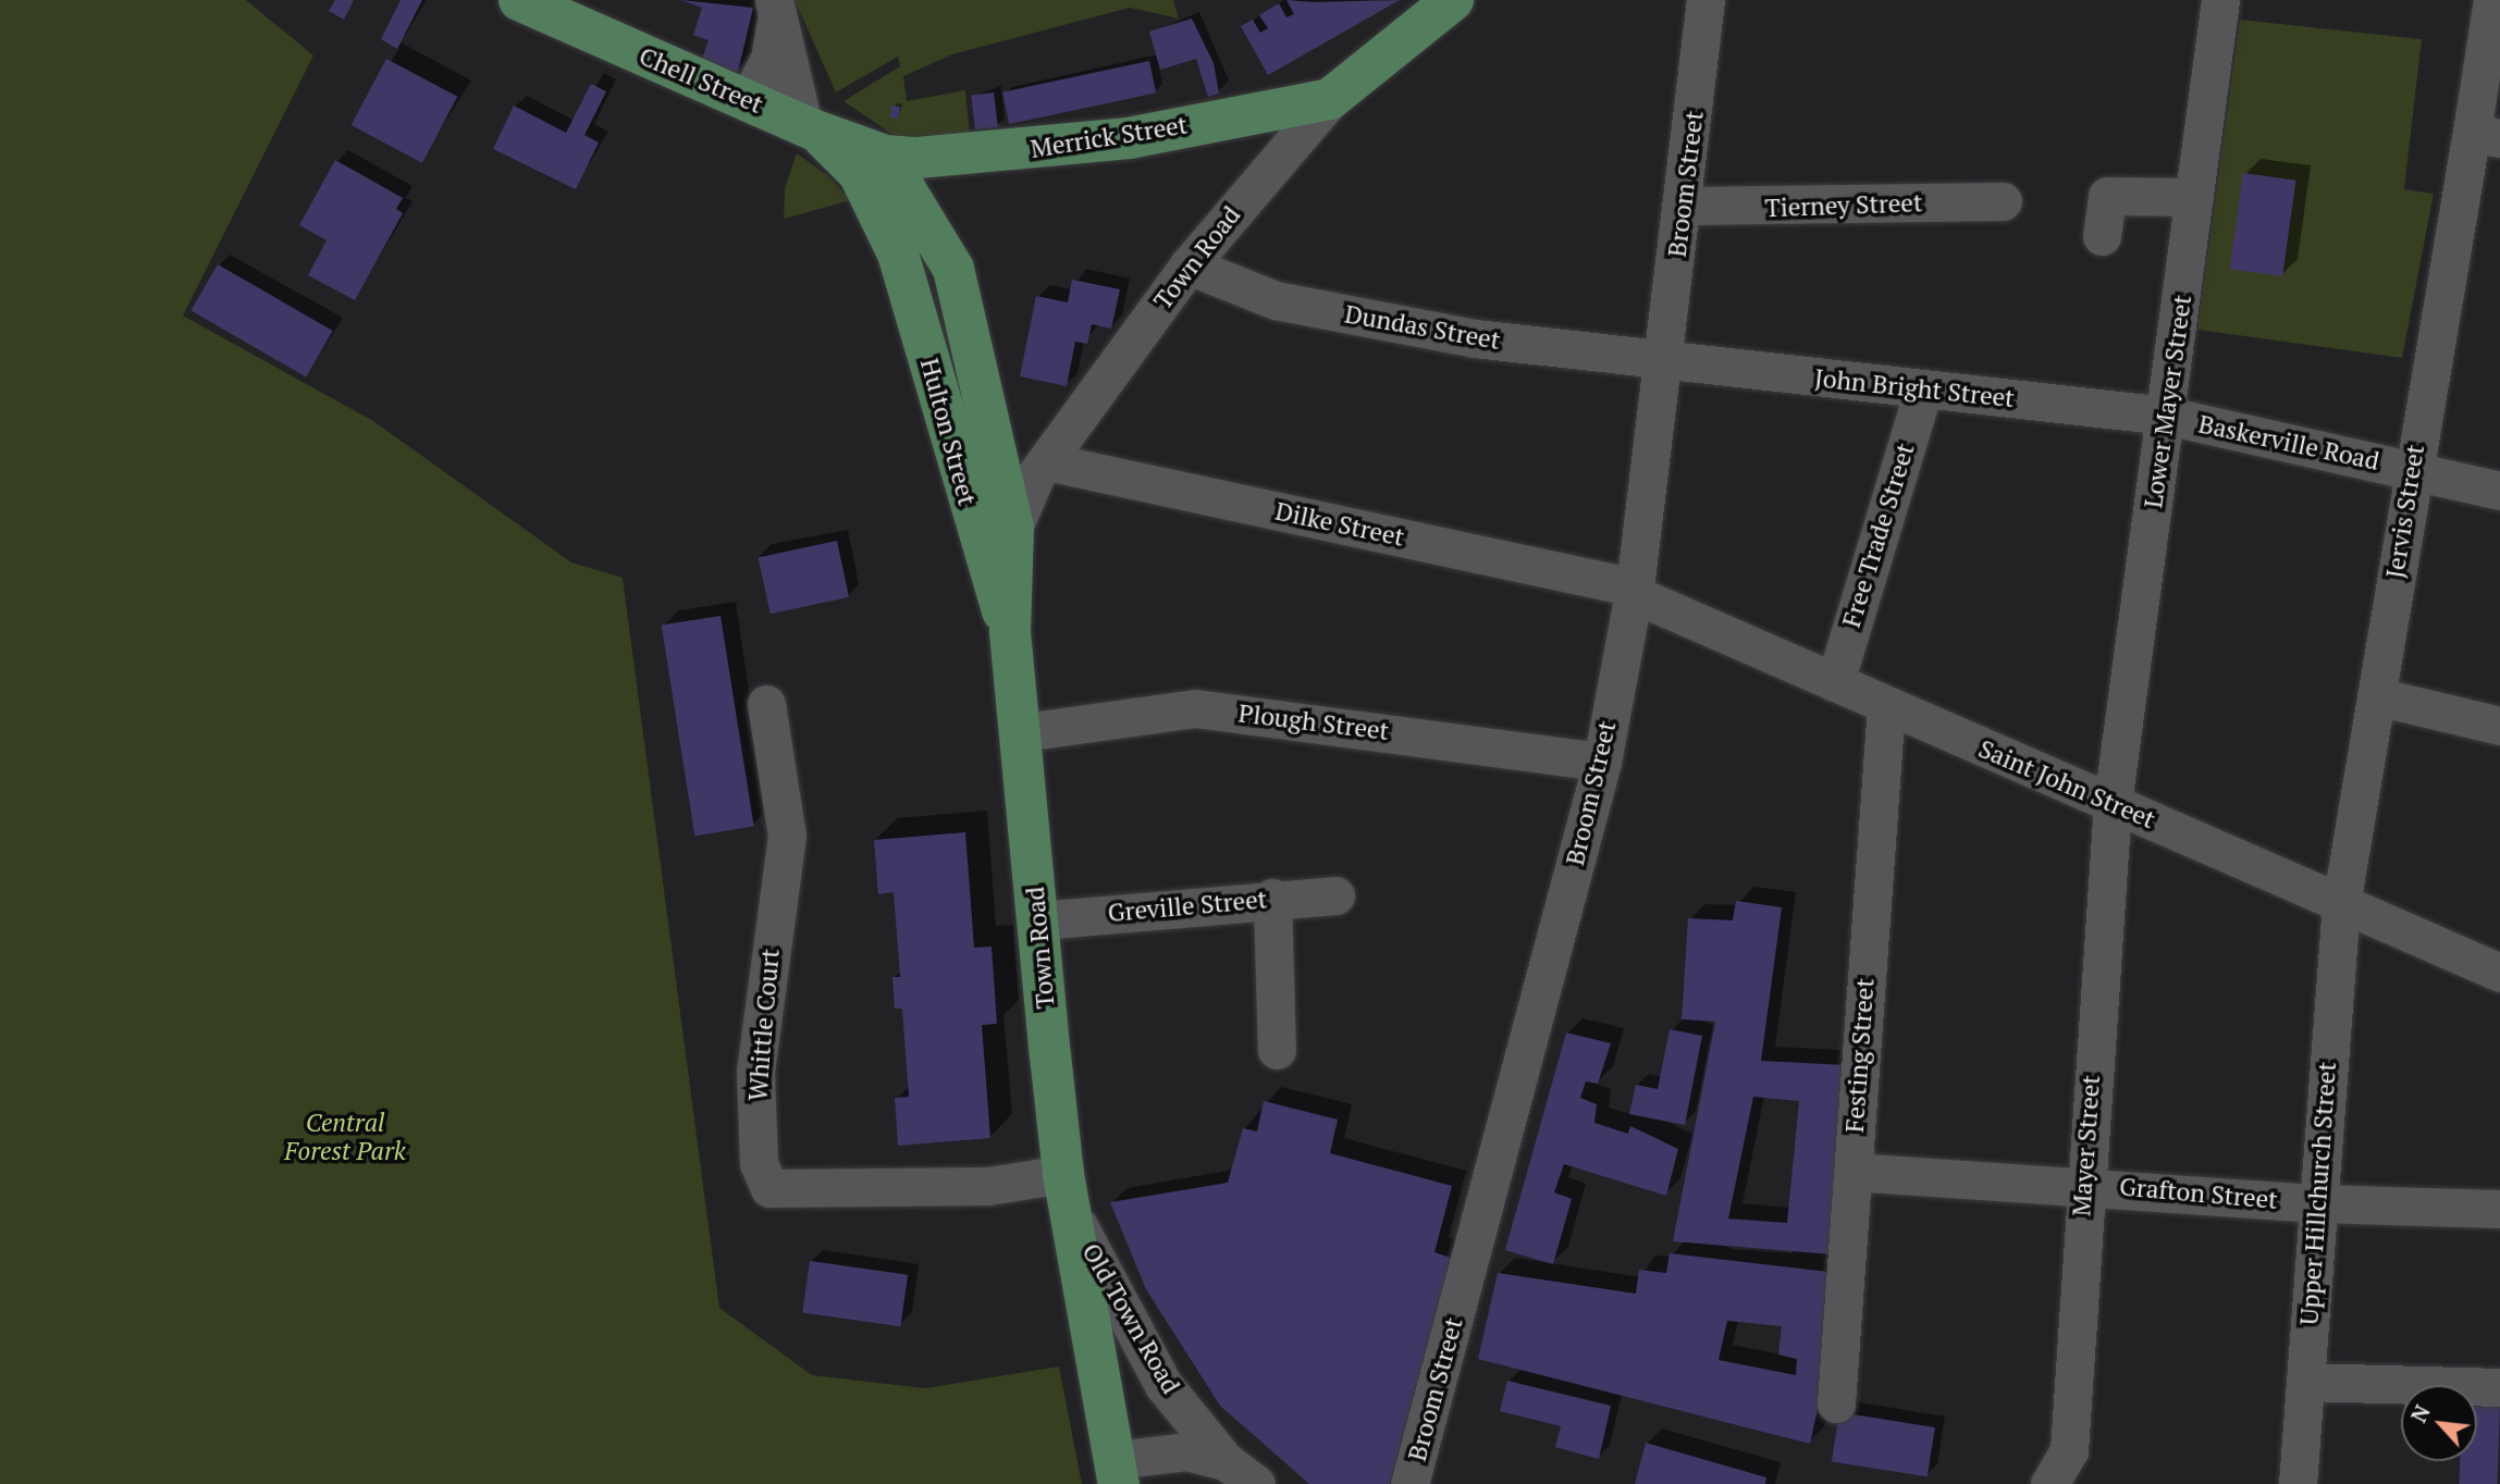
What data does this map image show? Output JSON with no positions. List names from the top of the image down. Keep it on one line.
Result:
{"streets":{"main road":["Chell Street","Merrick Street","Town Road","Hulton Street"],"street":["Broom Street","Tierney Street","Dundas Street","John Bright Street","Lower Mayer Street","Baskerville Road","Jervis Street","Dilke Street","Free Trade Street","Plough Street","Saint John Street","Greville Street","Whittle Court","Festing Street","Mayer Street","Grafton Street","Upper Hillchurch Street","Old Town Road"]},"crossings":[["Chell Street","Merrick Street"],["Chell Street","Hulton Street"],["Merrick Street","Town Road"],["Merrick Street","Hulton Street"],["Broom Street","Tierney Street"],["Broom Street","Dundas Street"],["Broom Street","John Bright Street"],["Broom Street","Dilke Street"],["Broom Street","Plough Street"],["Broom Street","Saint John Street"],["Town Road","Dundas Street"],["Town Road","Hulton Street"],["Town Road","Dilke Street"],["Town Road","Plough Street"],["Town Road","Greville Street"],["Town Road","Whittle Court"],["Town Road","Old Town Road"],["Dundas Street","John Bright Street"],["John Bright Street","Lower Mayer Street"],["John Bright Street","Baskerville Road"],["John Bright Street","Free Trade Street"],["Lower Mayer Street","Baskerville Road"],["Lower Mayer Street","Saint John Street"],["Lower Mayer Street","Mayer Street"],["Baskerville Road","Jervis Street"],["Jervis Street","Saint John Street"],["Jervis Street","Upper Hillchurch Street"],["Dilke Street","Saint John Street"],["Free Trade Street","Saint John Street"],["Saint John Street","Festing Street"],["Saint John Street","Mayer Street"],["Saint John Street","Upper Hillchurch Street"],["Whittle Court","Old Town Road"],["Festing Street","Grafton Street"],["Mayer Street","Grafton Street"],["Grafton Street","Upper Hillchurch Street"]],"parks":["Central Forest Park"],"north":"top left"}
